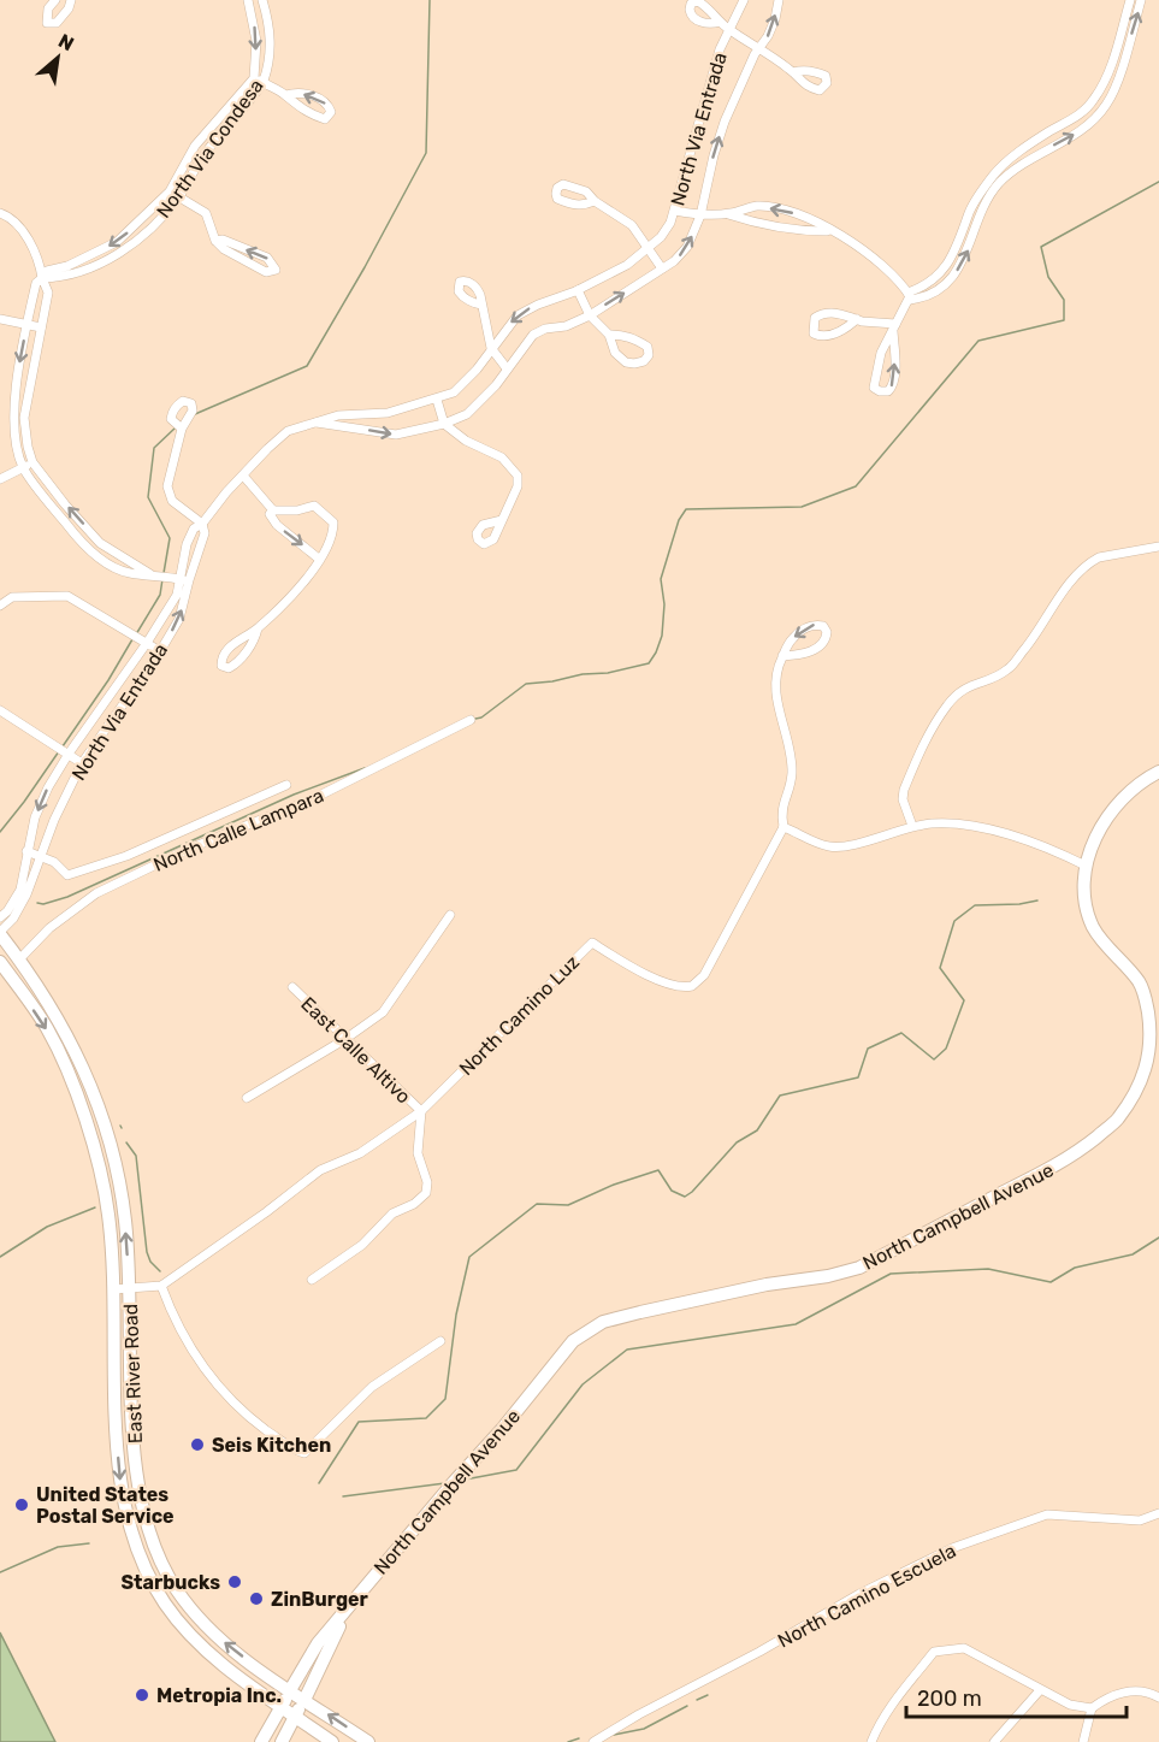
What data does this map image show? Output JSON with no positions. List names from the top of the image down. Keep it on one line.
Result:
{"streets":{"main road":["North Campbell Avenue","East River Road"],"street":["North Via Entrada","North Via Condesa","North Calle Lampara","North Camino Luz","East Calle Altivo","North Camino Escuela"]},"crossings":[["North Via Entrada","North Calle Lampara"],["North Via Entrada","East River Road"],["North Calle Lampara","East River Road"],["North Camino Luz","East Calle Altivo"],["North Camino Luz","East River Road"],["North Campbell Avenue","East River Road"]],"places":["Seis Kitchen","United States Postal Service","Starbucks","ZinBurger","Metropia Inc."],"scale_bar":"200 m","north":"top right"}
